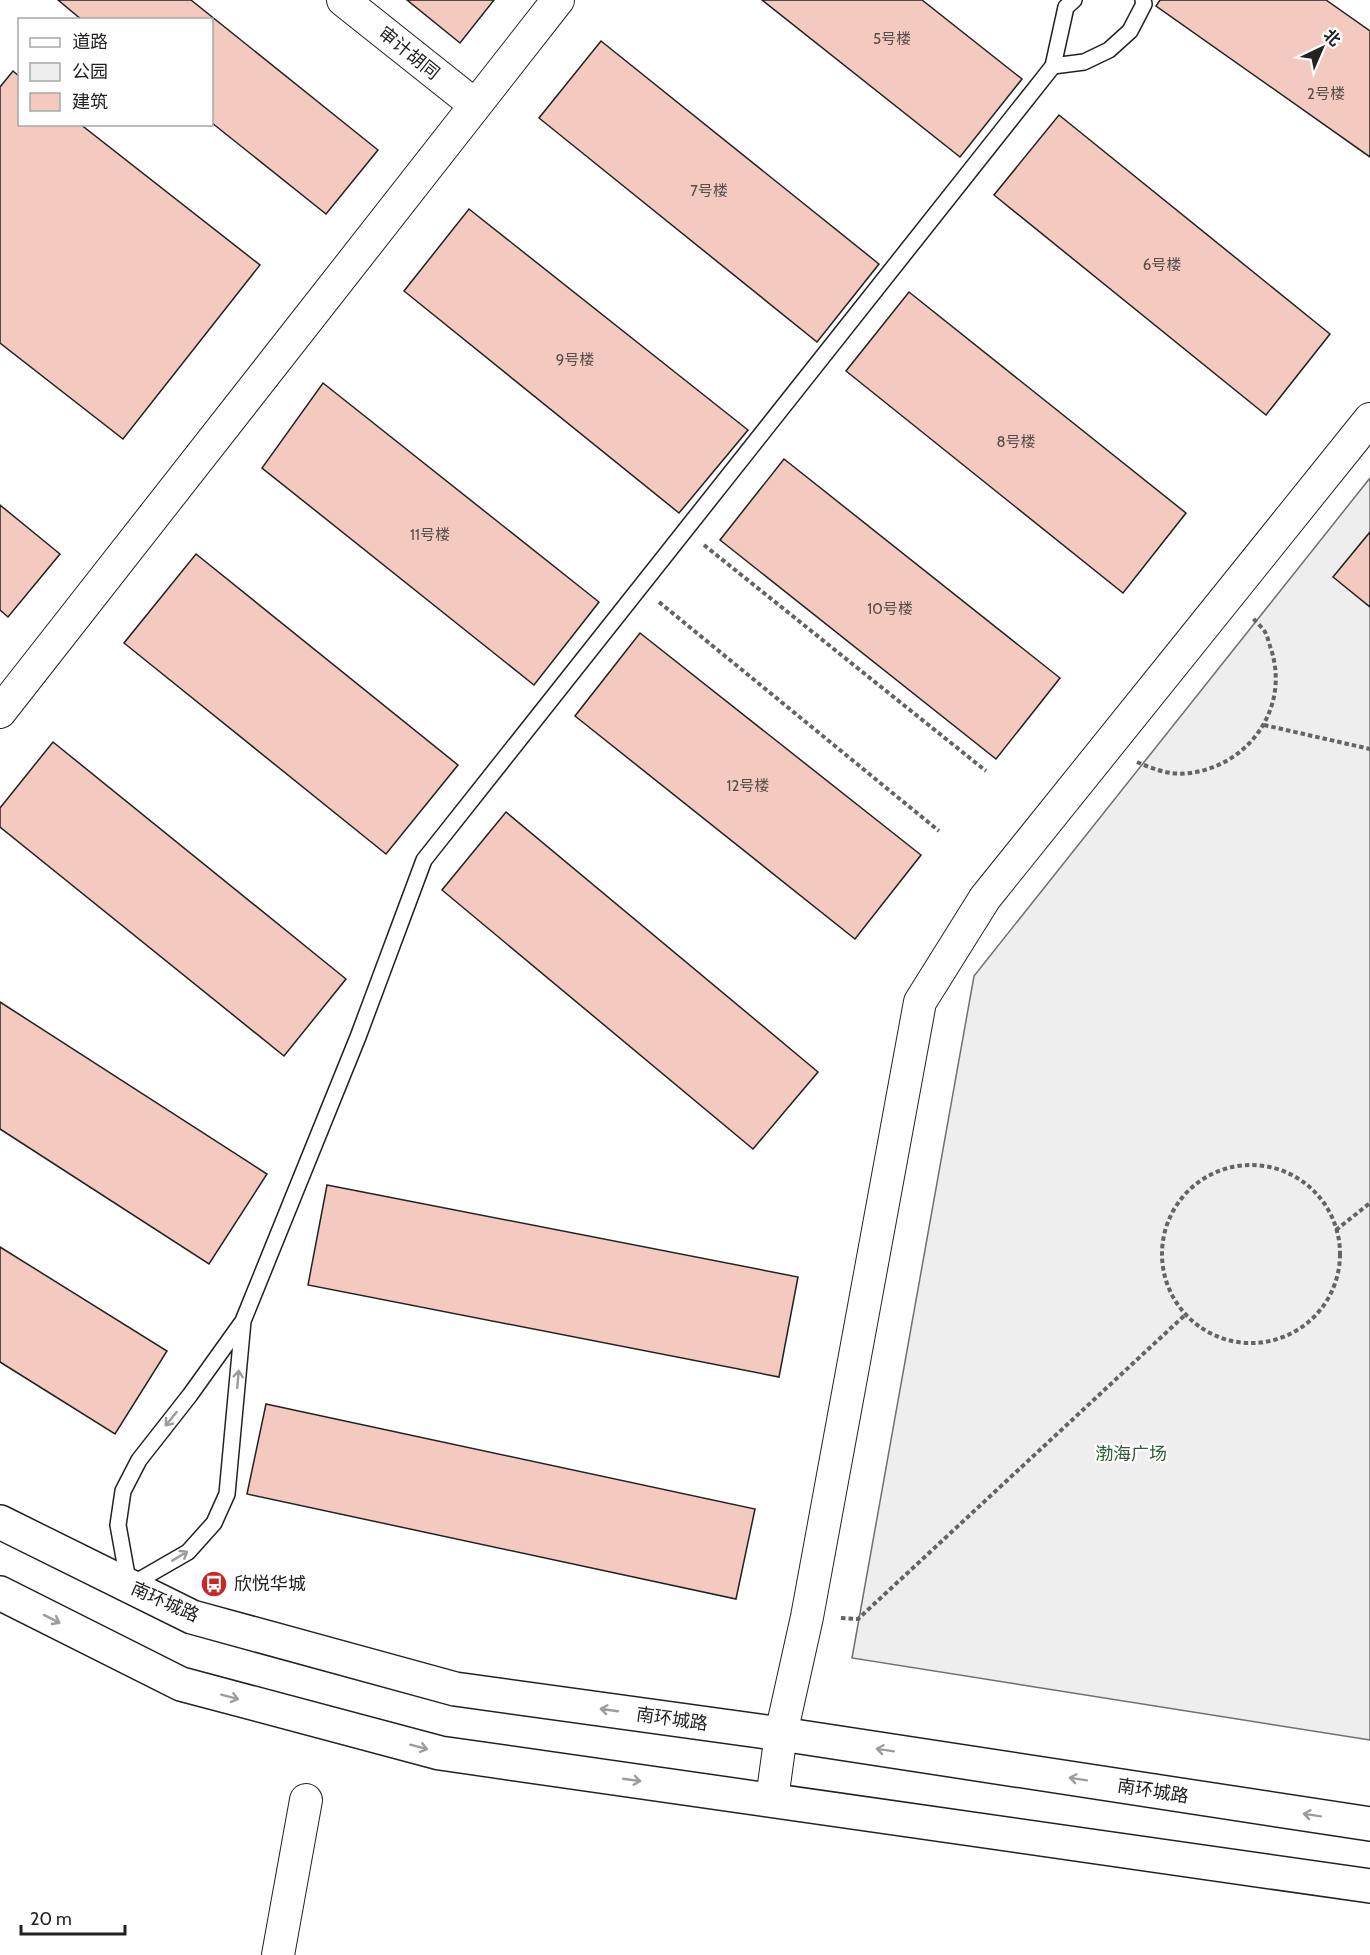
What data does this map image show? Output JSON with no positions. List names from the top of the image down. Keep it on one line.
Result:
{"streets":{"main road":["南环城路"],"street":["审计胡同"]},"parks":["渤海广场"],"places":{"bus stop":["欣悦华城"]},"house_numbers":["5号楼","2号楼","7号楼","6号楼","9号楼","8号楼","11号楼","10号楼","12号楼"],"legend":["道路","公园","建筑"],"scale_bar":"20 m","north":"top right"}
